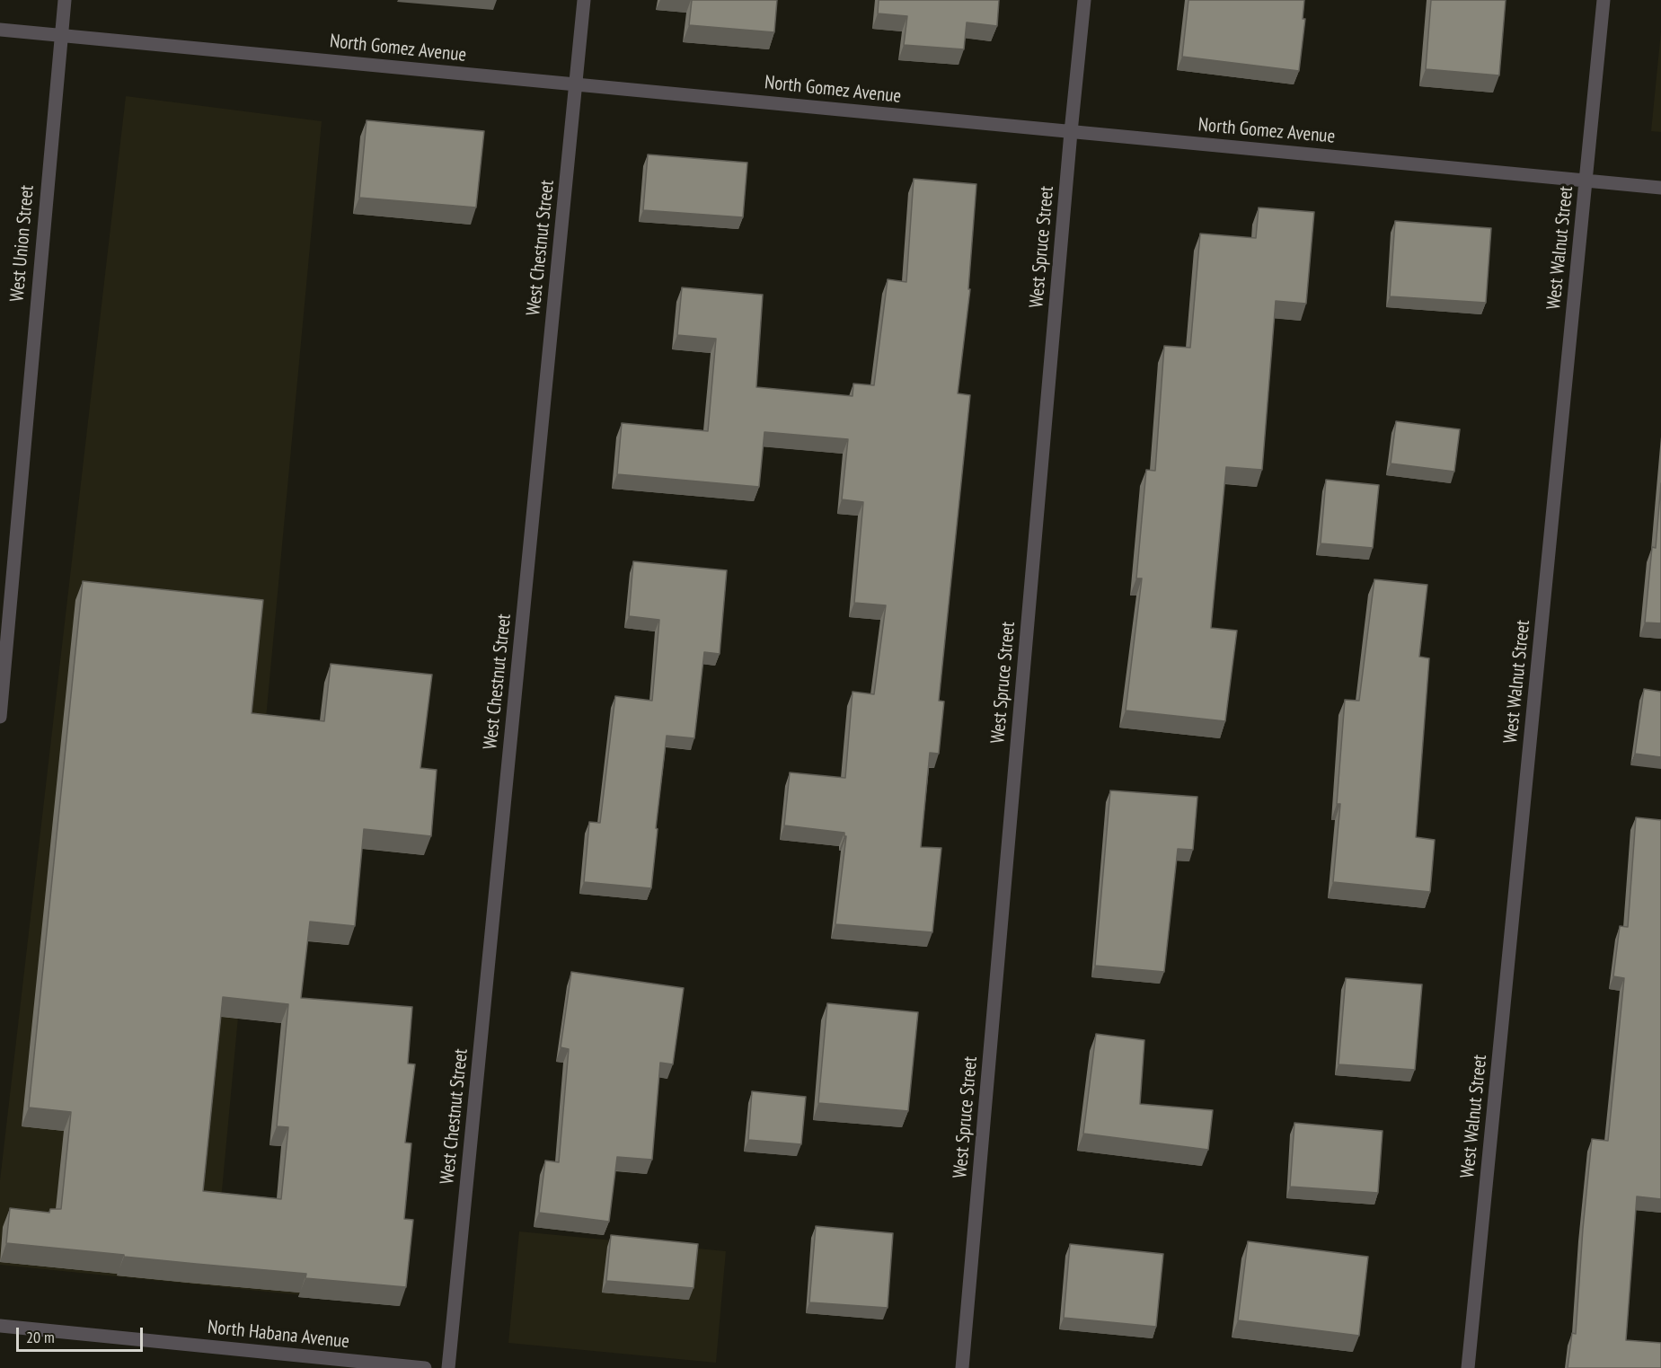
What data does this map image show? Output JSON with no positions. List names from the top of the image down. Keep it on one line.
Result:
{"streets":{"street":["North Gomez Avenue","West Union Street","West Spruce Street","West Chestnut Street","West Walnut Street","North Habana Avenue"]},"crossings":[["North Gomez Avenue","West Union Street"],["North Gomez Avenue","West Spruce Street"],["North Gomez Avenue","West Chestnut Street"],["North Gomez Avenue","West Walnut Street"]],"scale_bar":"20 m"}
